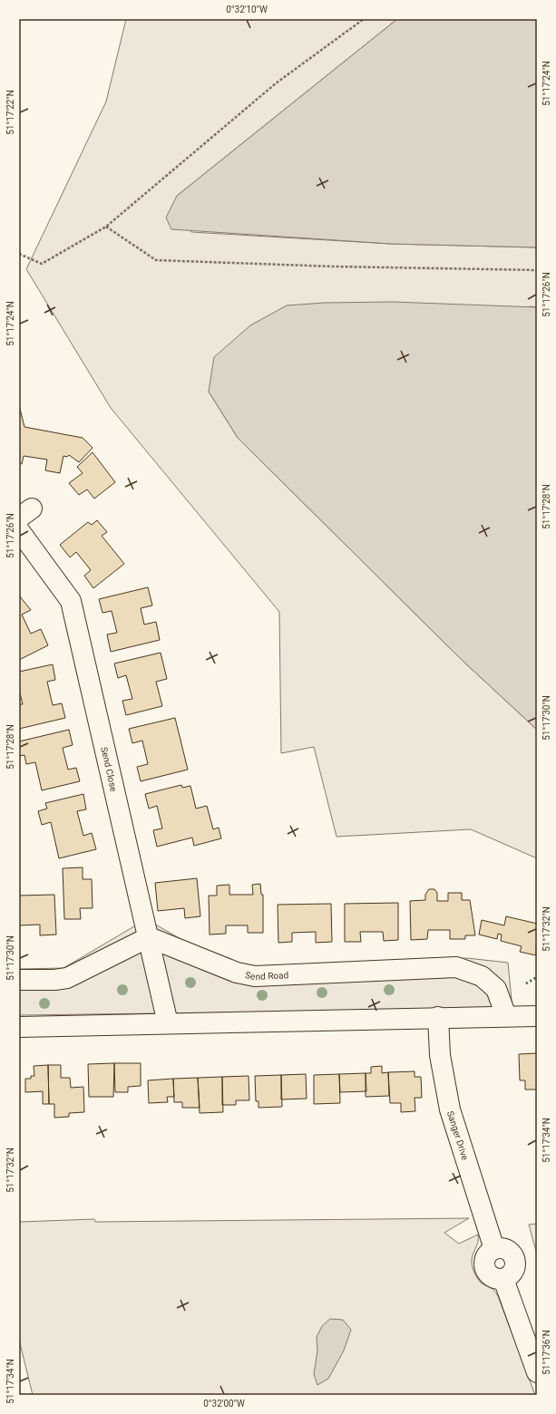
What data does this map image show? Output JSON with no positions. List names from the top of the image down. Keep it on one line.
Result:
{"streets":{"street":["Send Close","Send Road","Sanger Drive"]},"crossings":[["Send Close","Send Road"]],"coordinates":["0°32'10\"W","51°17'24\"N","51°17'22\"N","51°17'26\"N","51°17'28\"N","51°17'30\"N","51°17'32\"N","51°17'34\"N","51°17'36\"N","0°32'00\"W"]}
